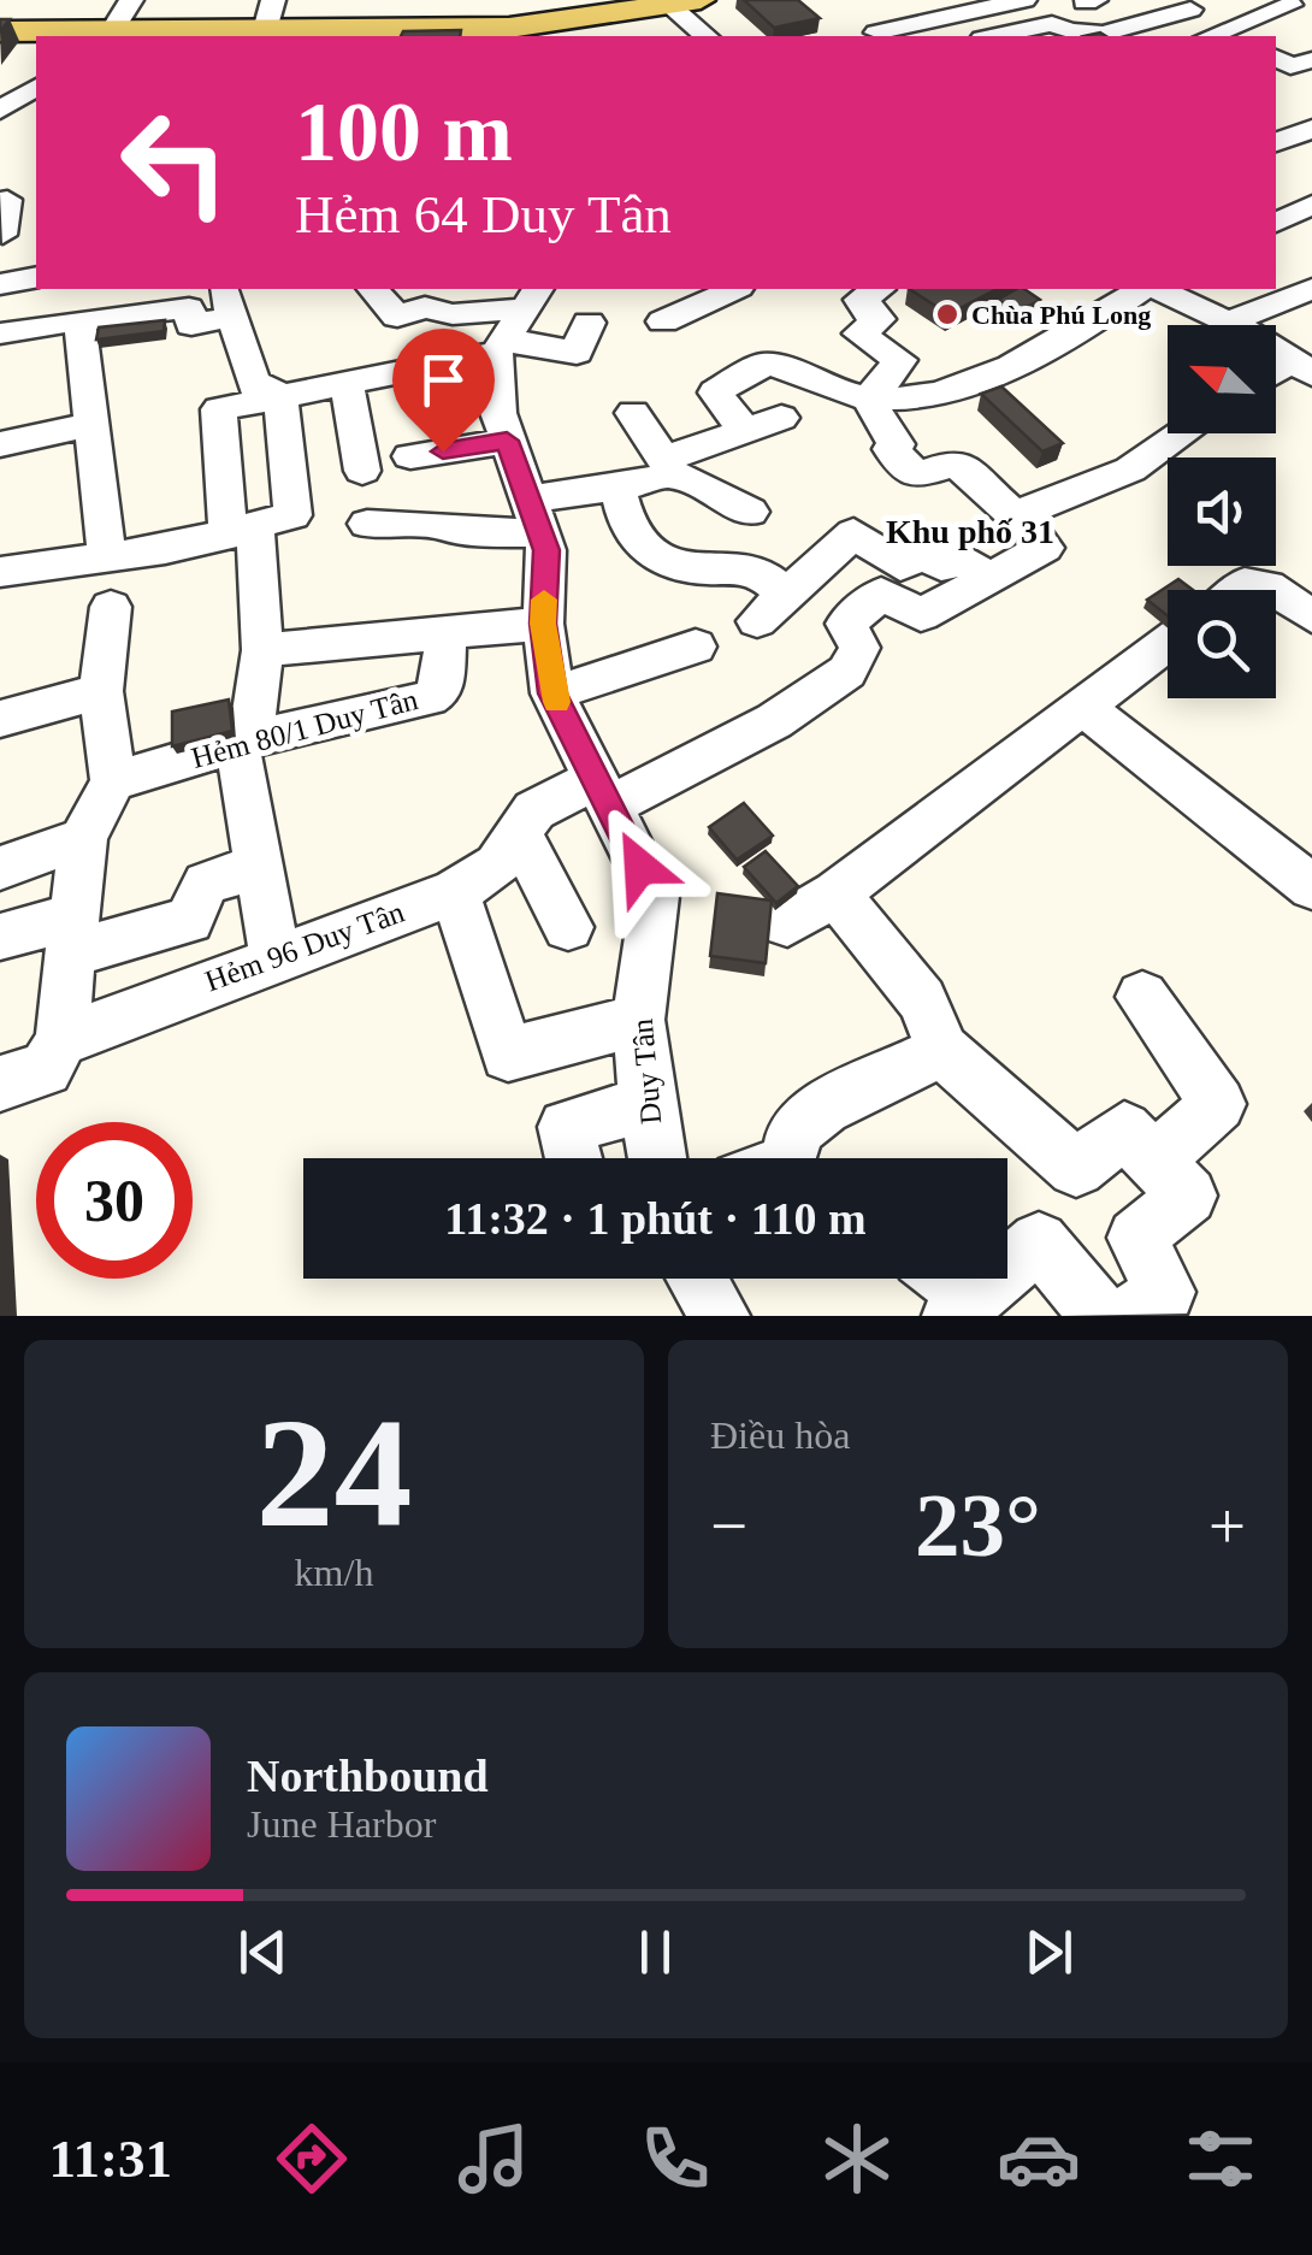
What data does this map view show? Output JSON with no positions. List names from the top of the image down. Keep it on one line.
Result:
{"streets":{"street":["Hẻm 80/1 Duy Tân","Hẻm 96 Duy Tân","Duy Tân"]},"crossings":[["Hẻm 96 Duy Tân","Duy Tân"]],"districts":["Khu phố 31"],"places":["Chùa Phú Long"],"north":"top left","page":{"turn":["100 m","Hẻm 64 Duy Tân"],"limit":"30","trip":"11:32 · 1 phút · 110 m","tile":[["24","km/h"],"Điều hòa"],"heat":["−","23°","+"],"song":["Northbound","June Harbor"],"tabs":"11:31"}}
